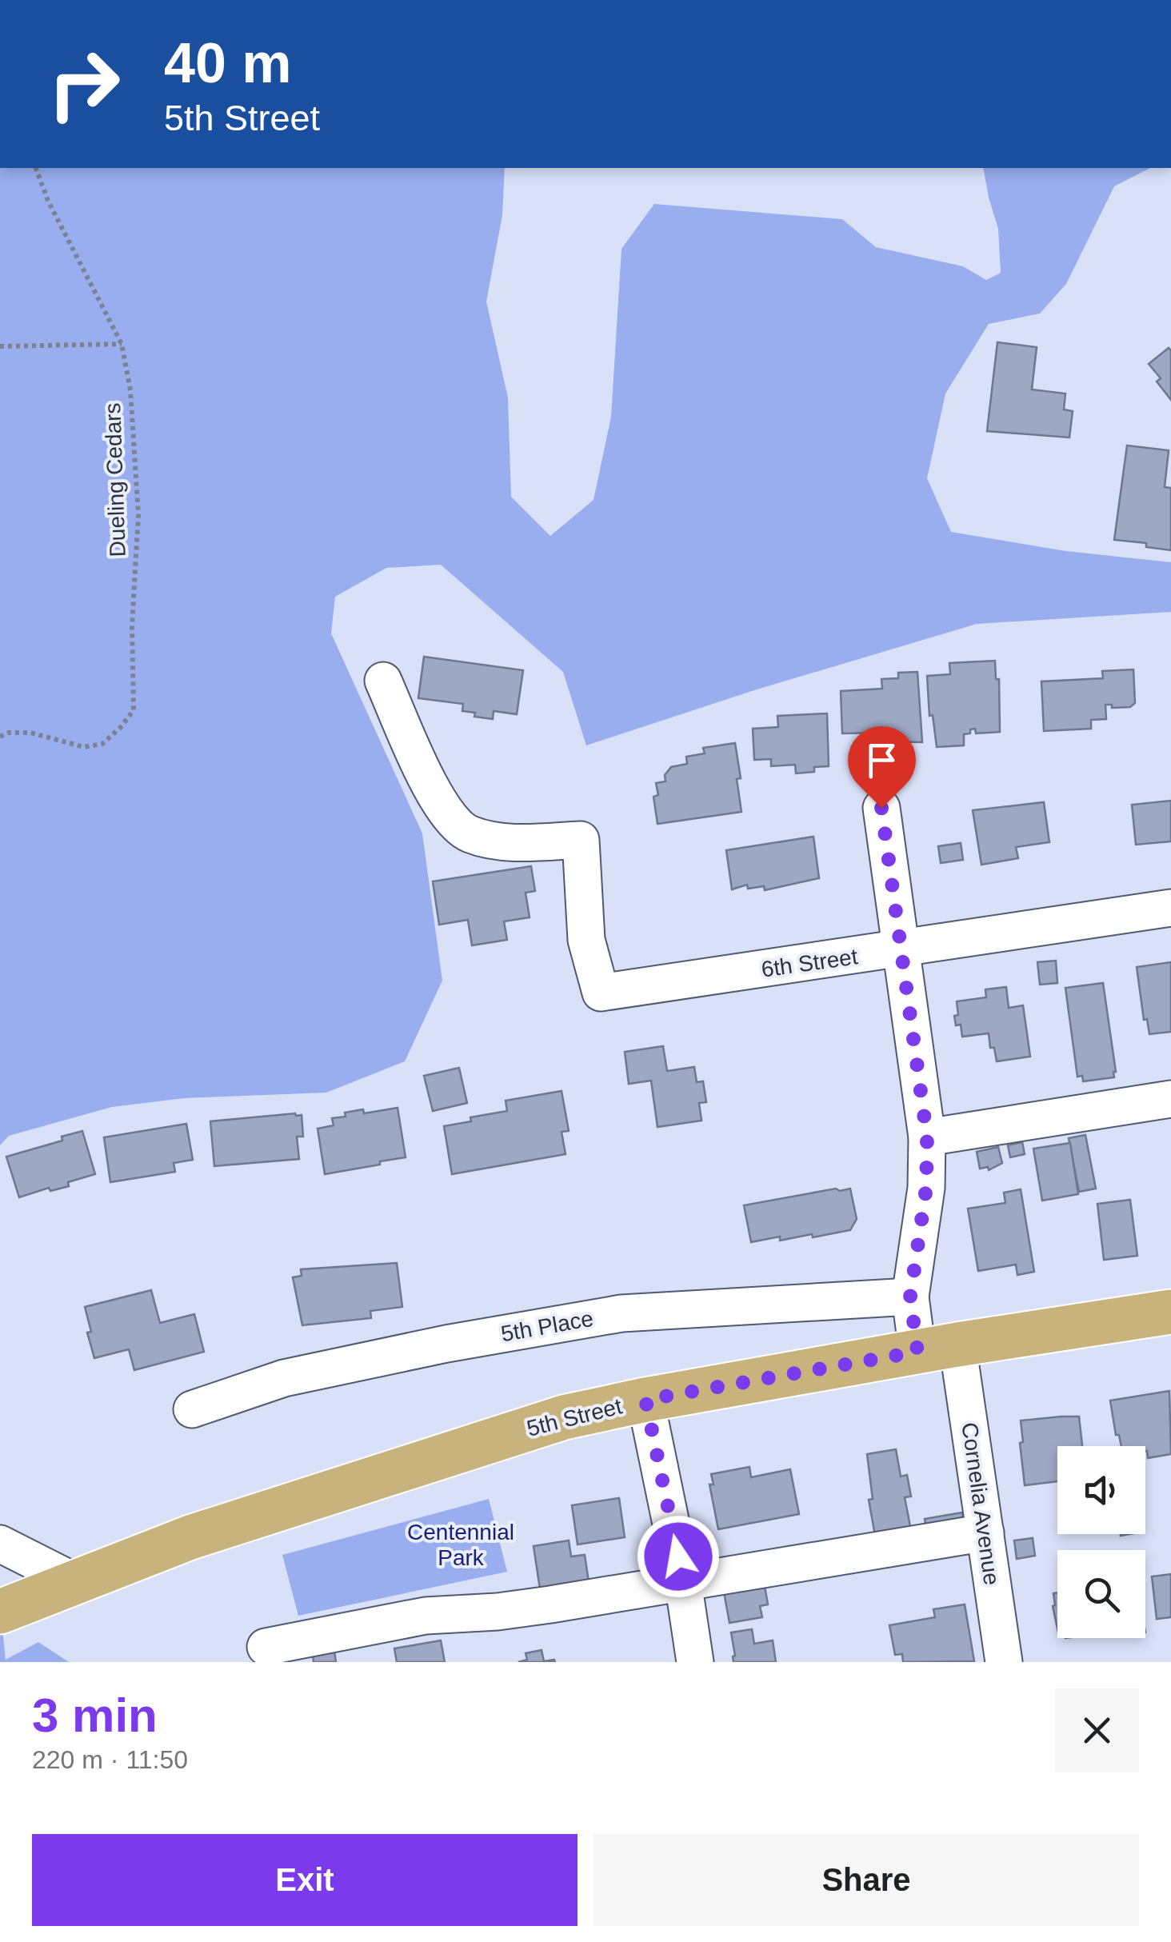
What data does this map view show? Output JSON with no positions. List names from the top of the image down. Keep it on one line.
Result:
{"streets":{"main road":["5th Street"],"street":["6th Street","5th Place","Cornelia Avenue"],"path":["Dueling Cedars"]},"crossings":[["6th Street","Cornelia Avenue"],["5th Place","Cornelia Avenue"],["5th Street","Cornelia Avenue"]],"parks":["Centennial Park"],"page":{"turn":["40 m","5th Street"],"heading":["3 min","220 m · 11:50"],"buttons":["Exit","Share"]}}
